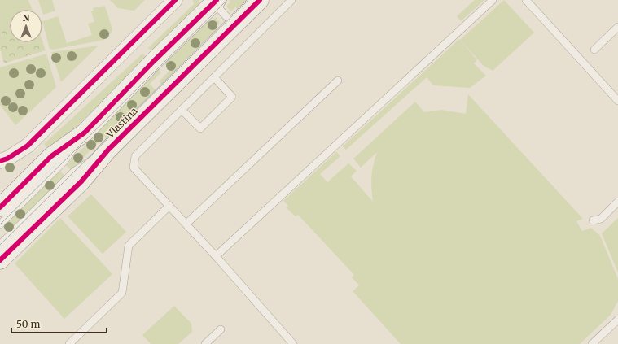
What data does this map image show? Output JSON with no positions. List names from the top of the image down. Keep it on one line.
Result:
{"streets":{"street":["Vlastina"]},"scale_bar":"50 m","north":"top"}
